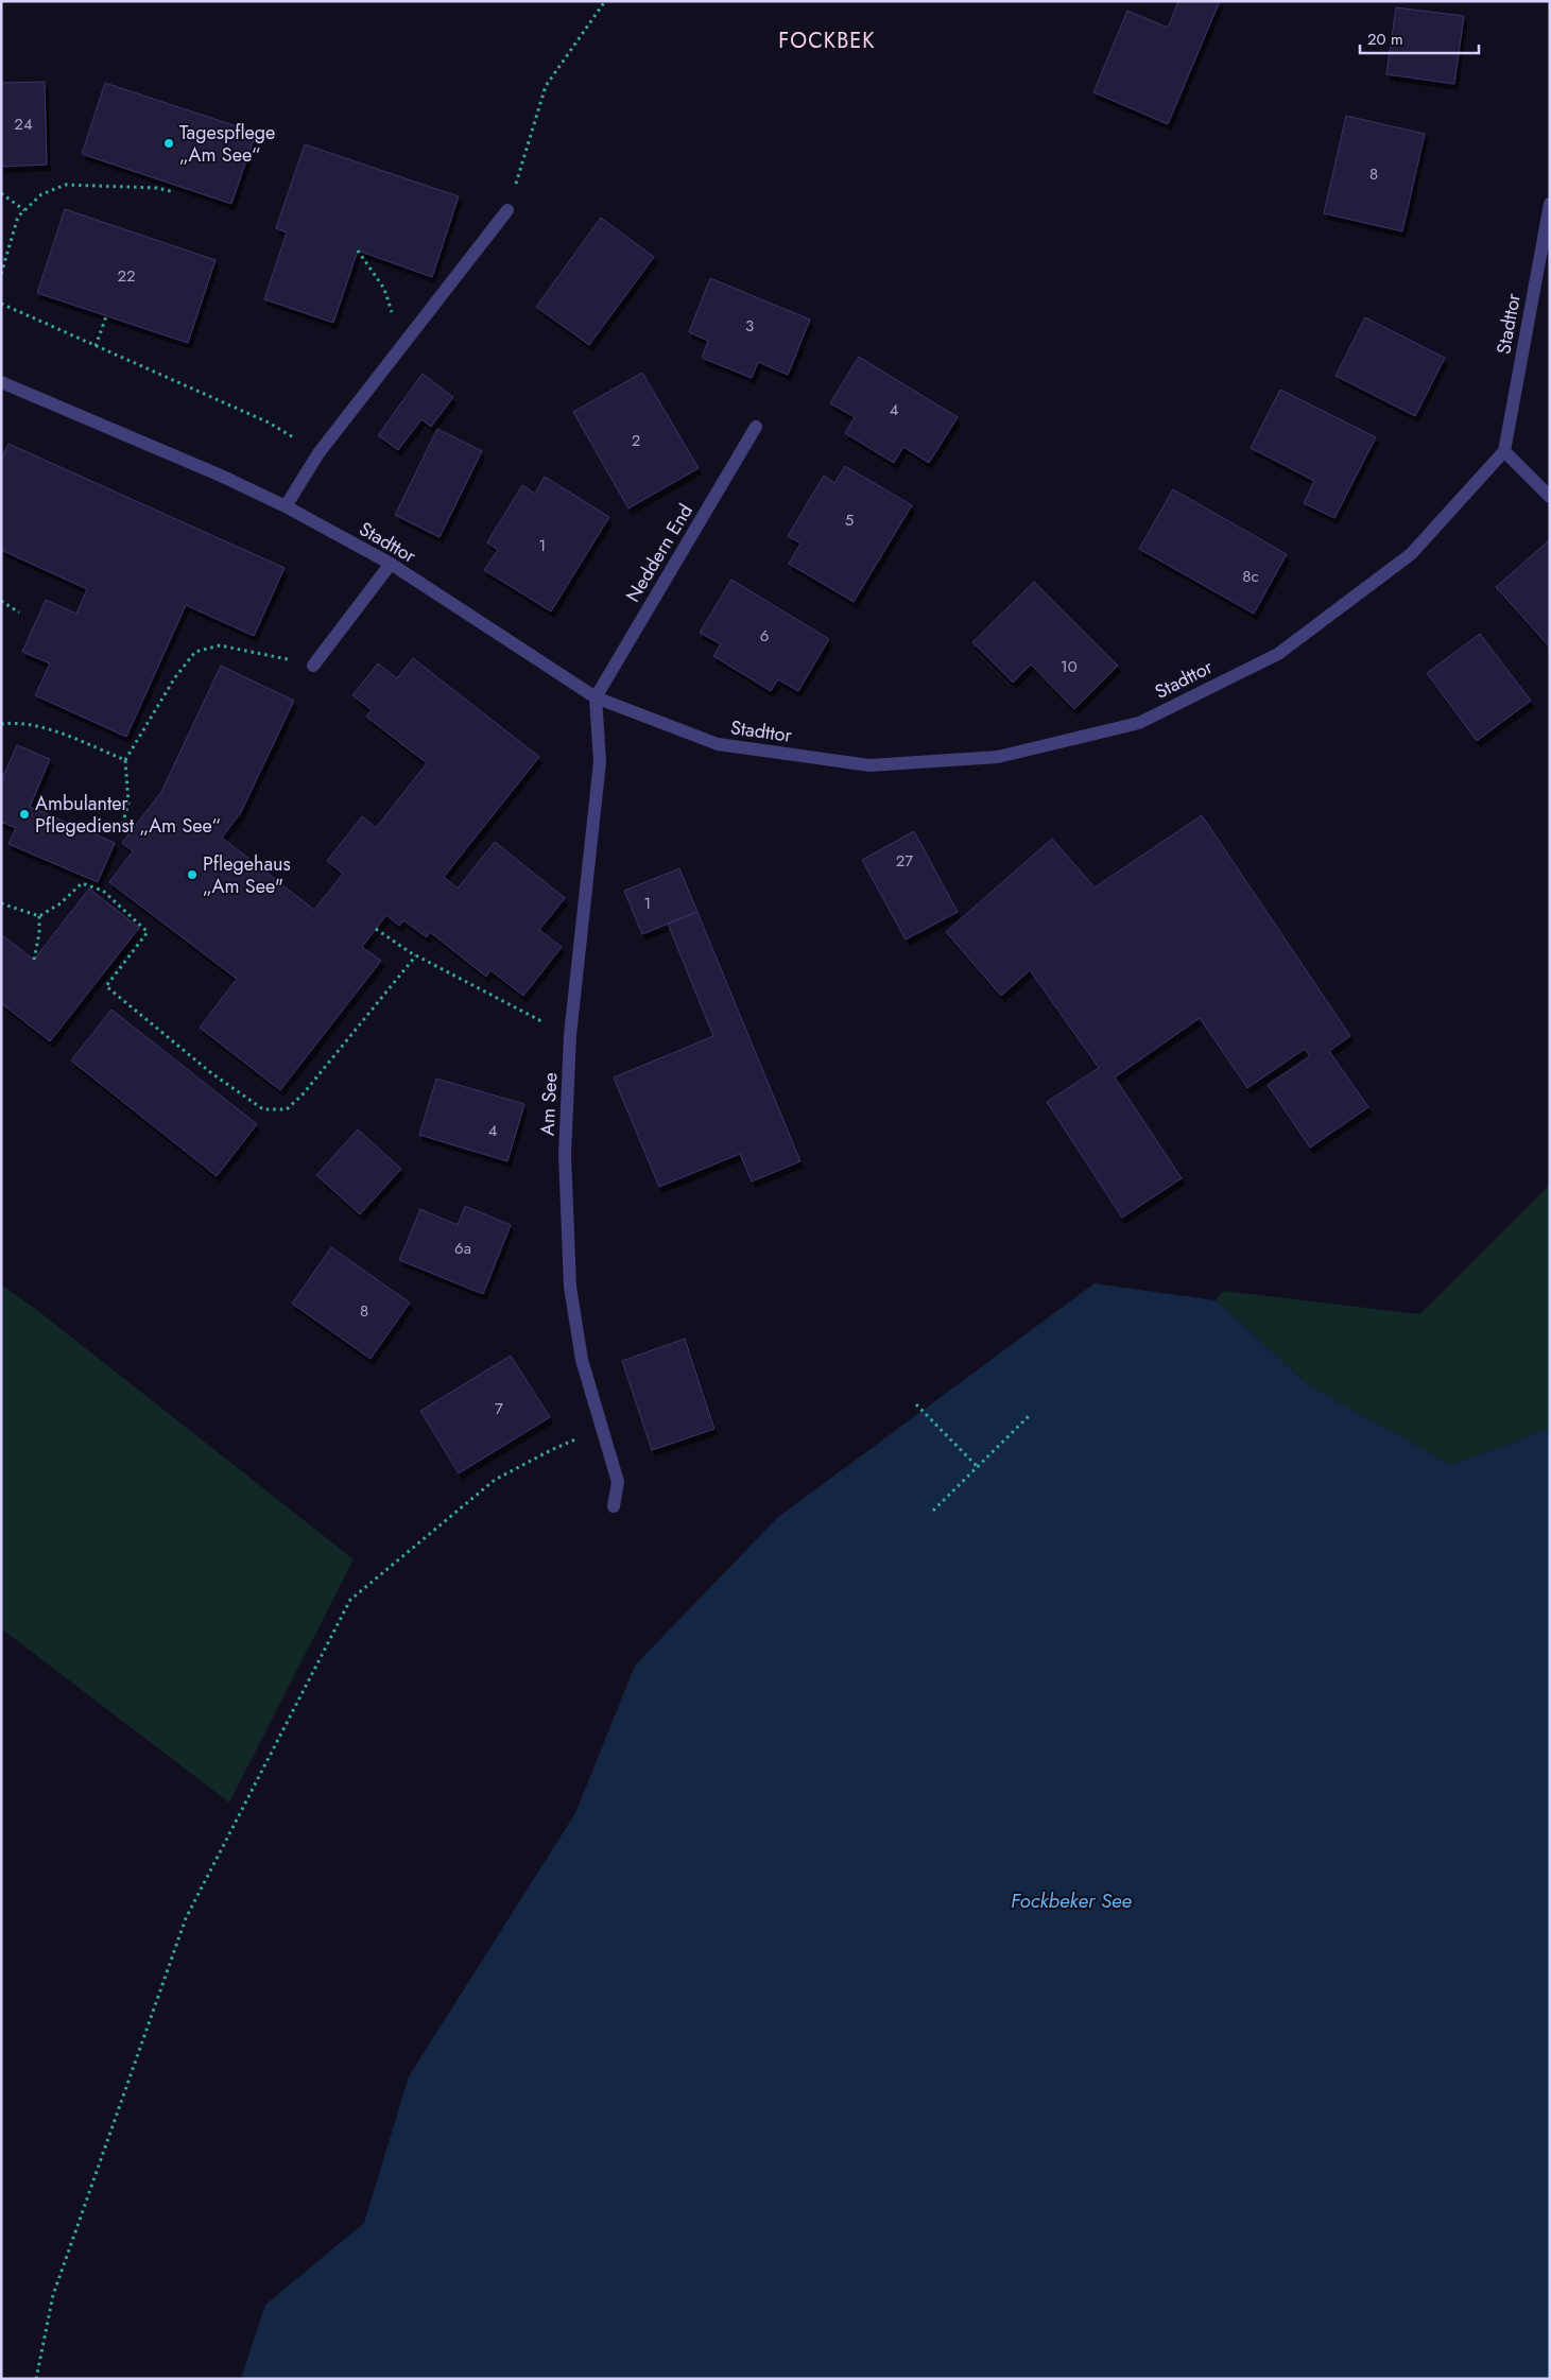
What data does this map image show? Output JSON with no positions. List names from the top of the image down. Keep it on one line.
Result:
{"streets":{"street":["Stadttor","Neddern End","Am See"]},"crossings":[["Stadttor","Neddern End"],["Stadttor","Am See"],["Neddern End","Am See"]],"districts":["FOCKBEK"],"water":["Fockbeker See"],"places":["Tagespflege „Am See“","Ambulanter Pflegedienst „Am See“","Pflegehaus „Am See\""],"house_numbers":["24","8","22","3","4","2","5","1","8c","6","10","27","1","4","6a","8","7"],"scale_bar":"20 m"}
